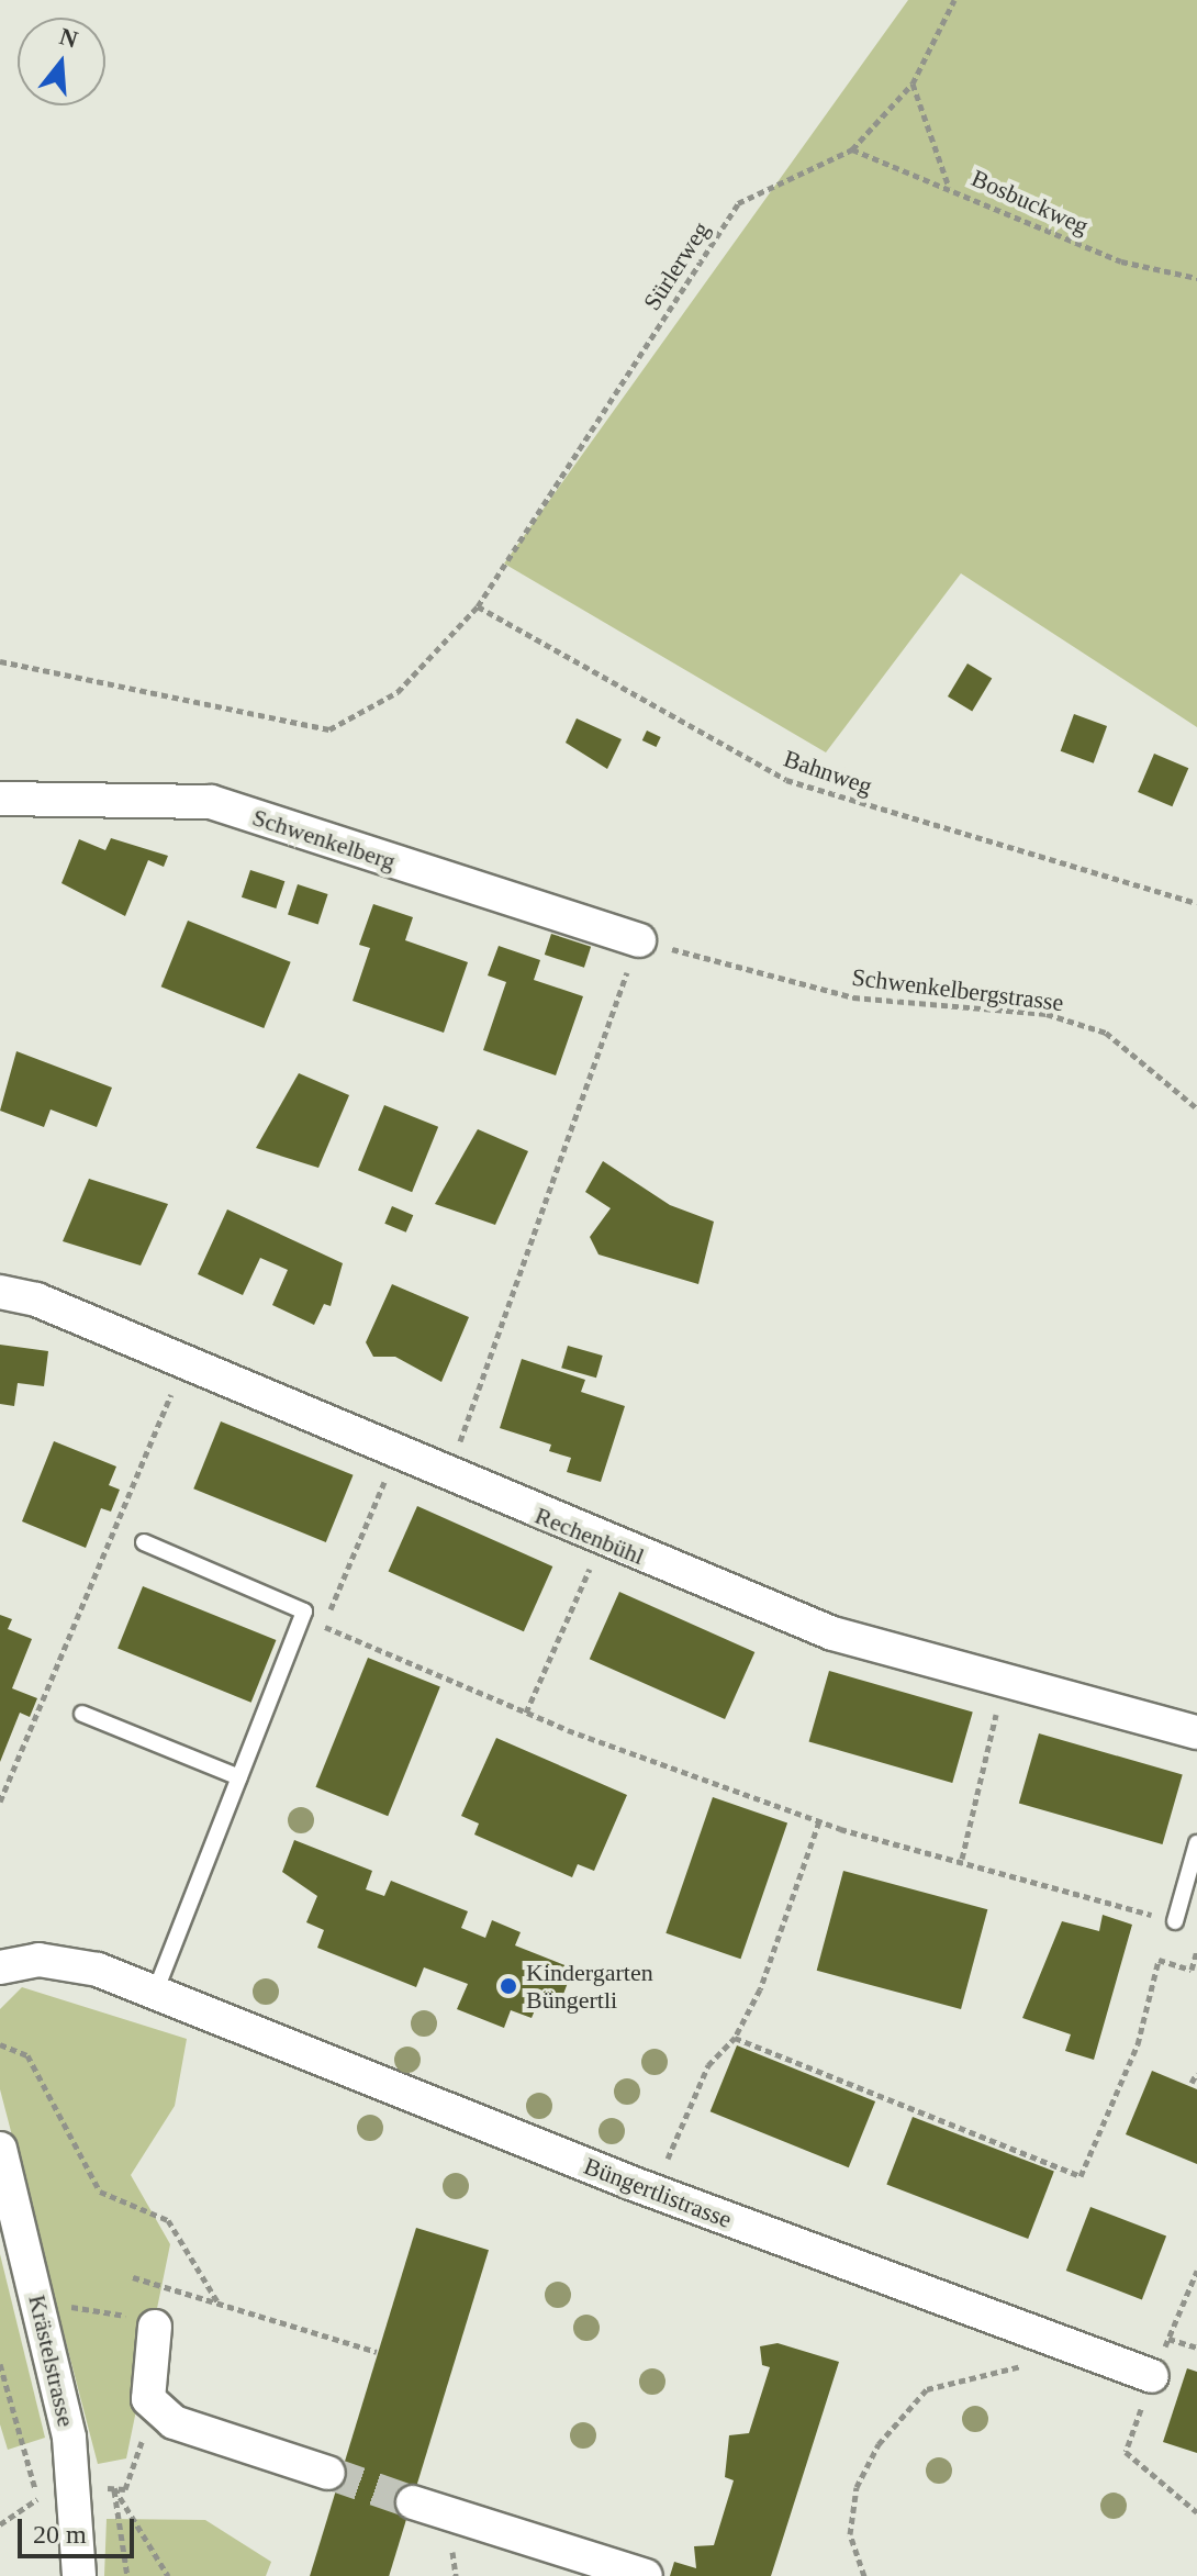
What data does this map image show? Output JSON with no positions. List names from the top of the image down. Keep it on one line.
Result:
{"streets":{"street":["Schwenkelberg","Rechenbühl","Büngertlistrasse","Krästelstrasse"],"path":["Bosbuckweg","Sürlerweg","Bahnweg","Schwenkelbergstrasse"]},"crossings":[["Bosbuckweg","Sürlerweg"],["Sürlerweg","Bahnweg"],["Schwenkelberg","Schwenkelbergstrasse"]],"places":["Kindergarten Büngertli"],"scale_bar":"20 m","north":"top"}
